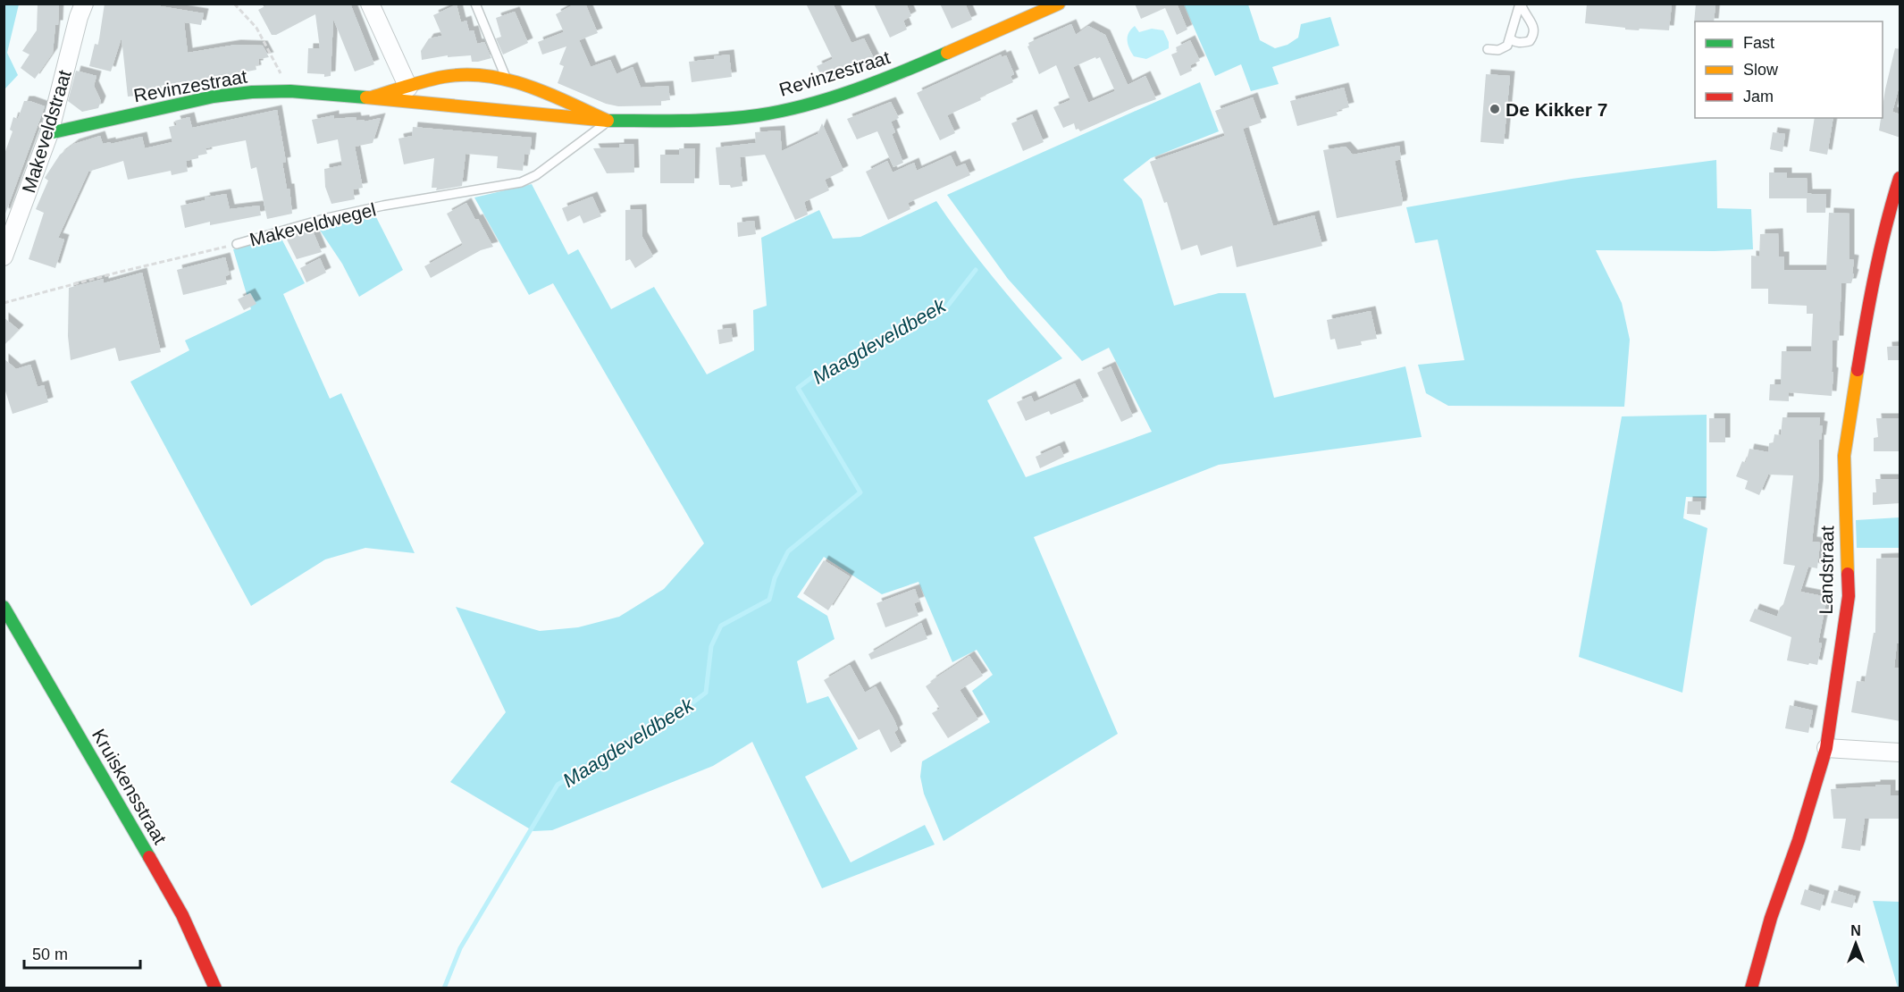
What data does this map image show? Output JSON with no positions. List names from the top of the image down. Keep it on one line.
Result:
{"streets":{"street":["Revinzestraat","Makeveldstraat","Landstraat","Kruiskensstraat"],"lane":["Makeveldwegel"]},"crossings":[["Revinzestraat","Makeveldstraat"],["Revinzestraat","Makeveldwegel"]],"water":["Maagdeveldbeek"],"places":["De Kikker 7"],"legend":["Fast","Slow","Jam"],"scale_bar":"50 m","north":"top"}
